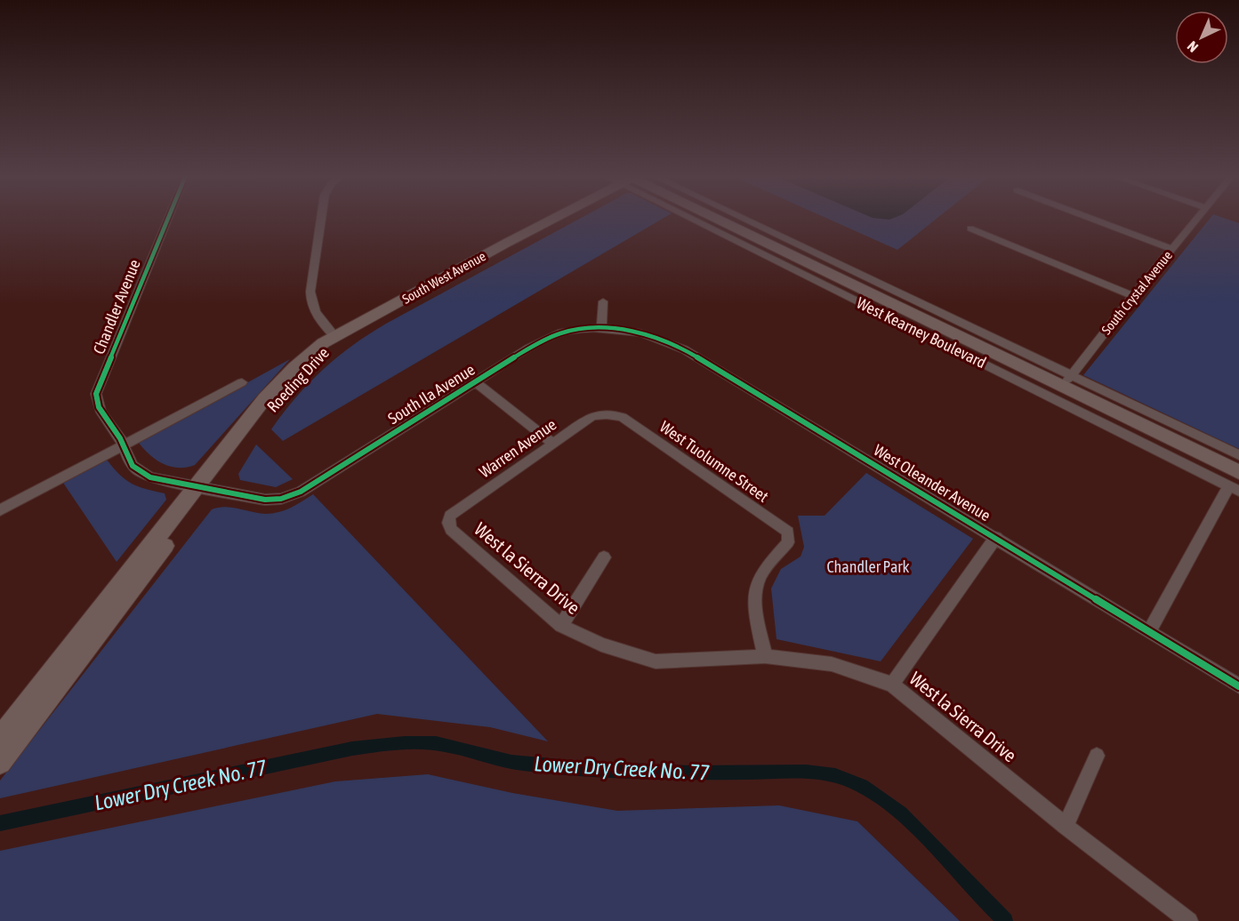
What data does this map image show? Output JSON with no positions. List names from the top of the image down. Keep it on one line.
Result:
{"streets":{"street":["South West Avenue","South Crystal Avenue","Chandler Avenue","West Kearney Boulevard","Roeding Drive","South Ila Avenue","Warren Avenue","West Tuolumne Street","West Oleander Avenue","West la Sierra Drive"]},"crossings":[["South West Avenue","Roeding Drive"],["South Crystal Avenue","West Kearney Boulevard"],["Chandler Avenue","Roeding Drive"],["Chandler Avenue","South Ila Avenue"],["South Ila Avenue","West Oleander Avenue"],["Warren Avenue","West Tuolumne Street"],["Warren Avenue","West la Sierra Drive"],["West Tuolumne Street","West la Sierra Drive"]],"water":["Lower Dry Creek No. 77"],"parks":["Chandler Park"],"north":"bottom left"}
